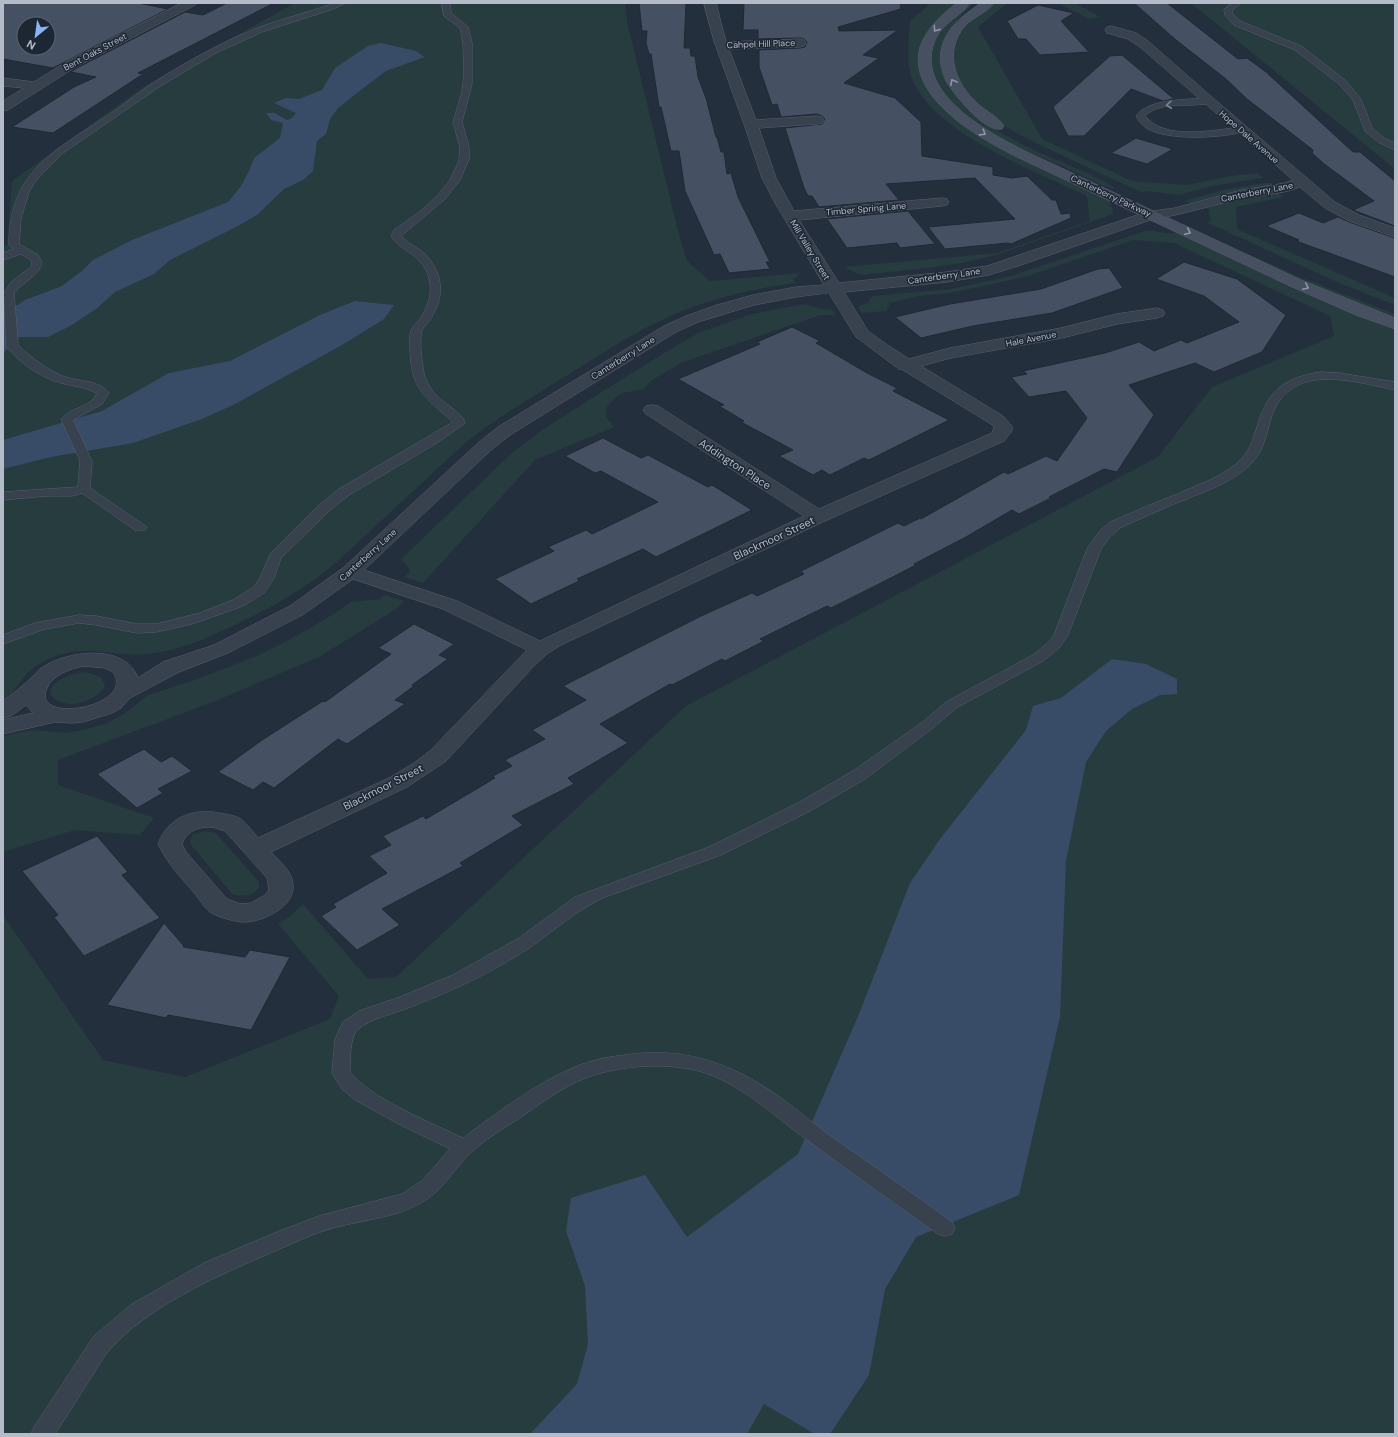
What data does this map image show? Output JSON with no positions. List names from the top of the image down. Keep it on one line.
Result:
{"streets":{"street":["Cahpel Hill Place","Bent Oaks Street","Hope Dale Avenue","Canterberry Lane","Canterberry Parkway","Timber Spring Lane","Mill Valley Street","Hale Avenue","Addington Place","Blackmoor Street"]},"crossings":[["Cahpel Hill Place","Mill Valley Street"],["Hope Dale Avenue","Canterberry Lane"],["Canterberry Lane","Canterberry Parkway"],["Canterberry Lane","Mill Valley Street"],["Timber Spring Lane","Mill Valley Street"],["Mill Valley Street","Hale Avenue"],["Mill Valley Street","Blackmoor Street"],["Addington Place","Blackmoor Street"]],"north":"bottom left"}
